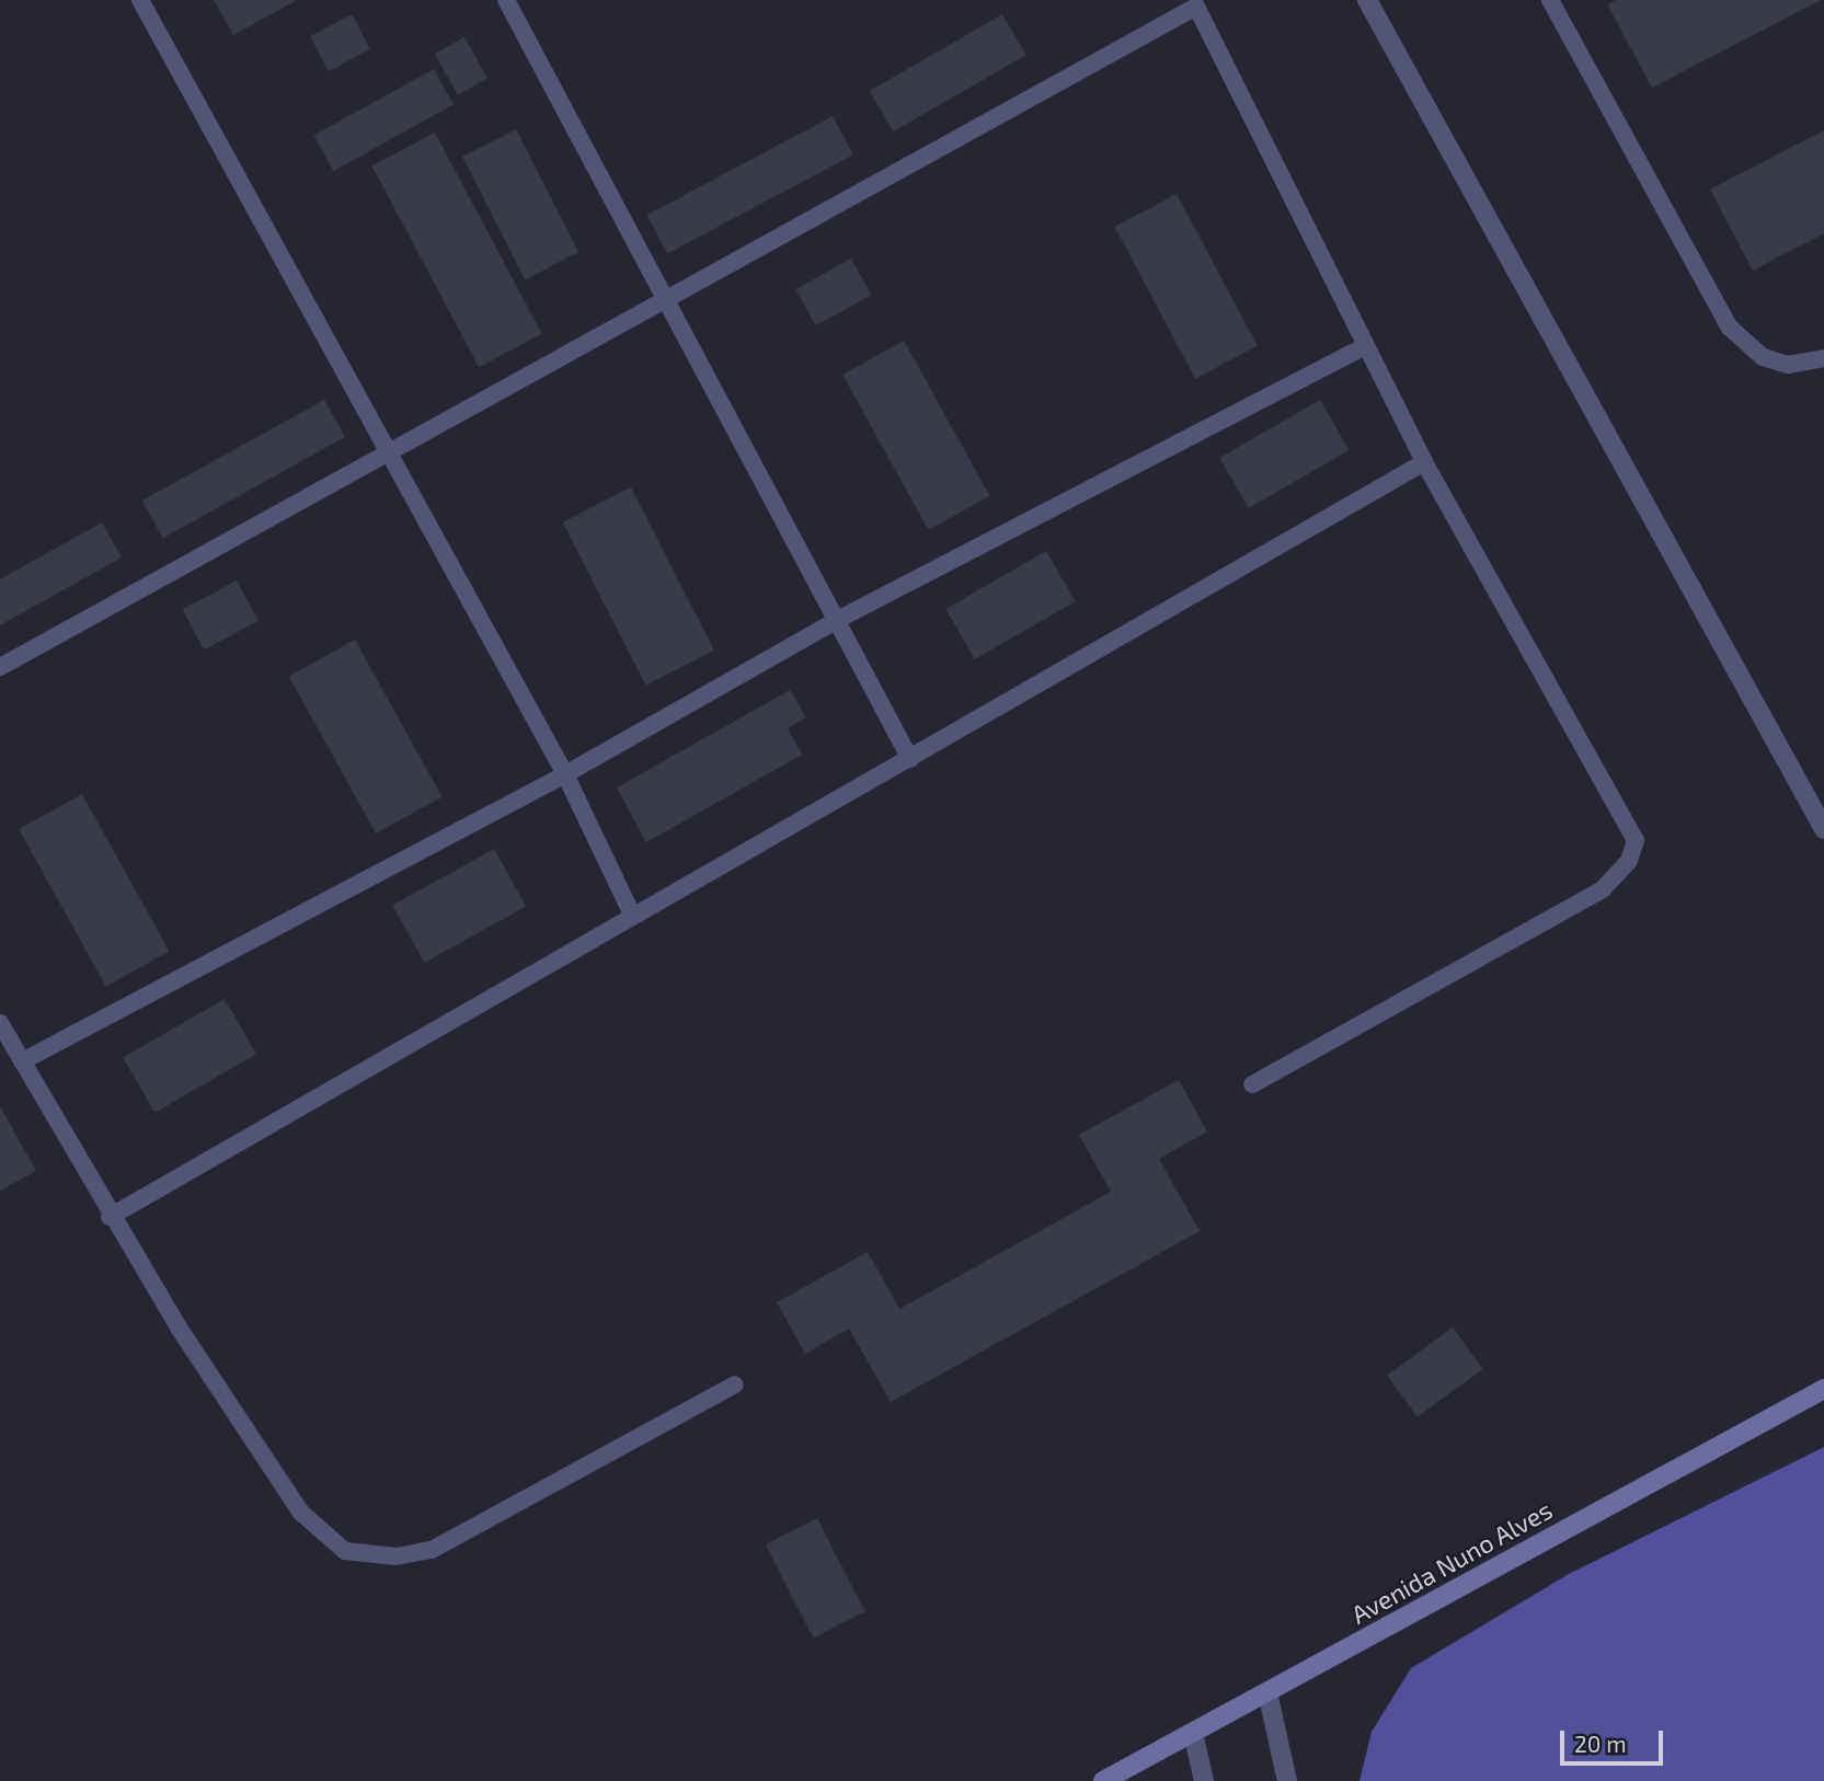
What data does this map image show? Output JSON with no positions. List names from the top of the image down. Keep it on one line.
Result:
{"streets":{"street":["Avenida Nuno Alves"]},"scale_bar":"20 m"}
